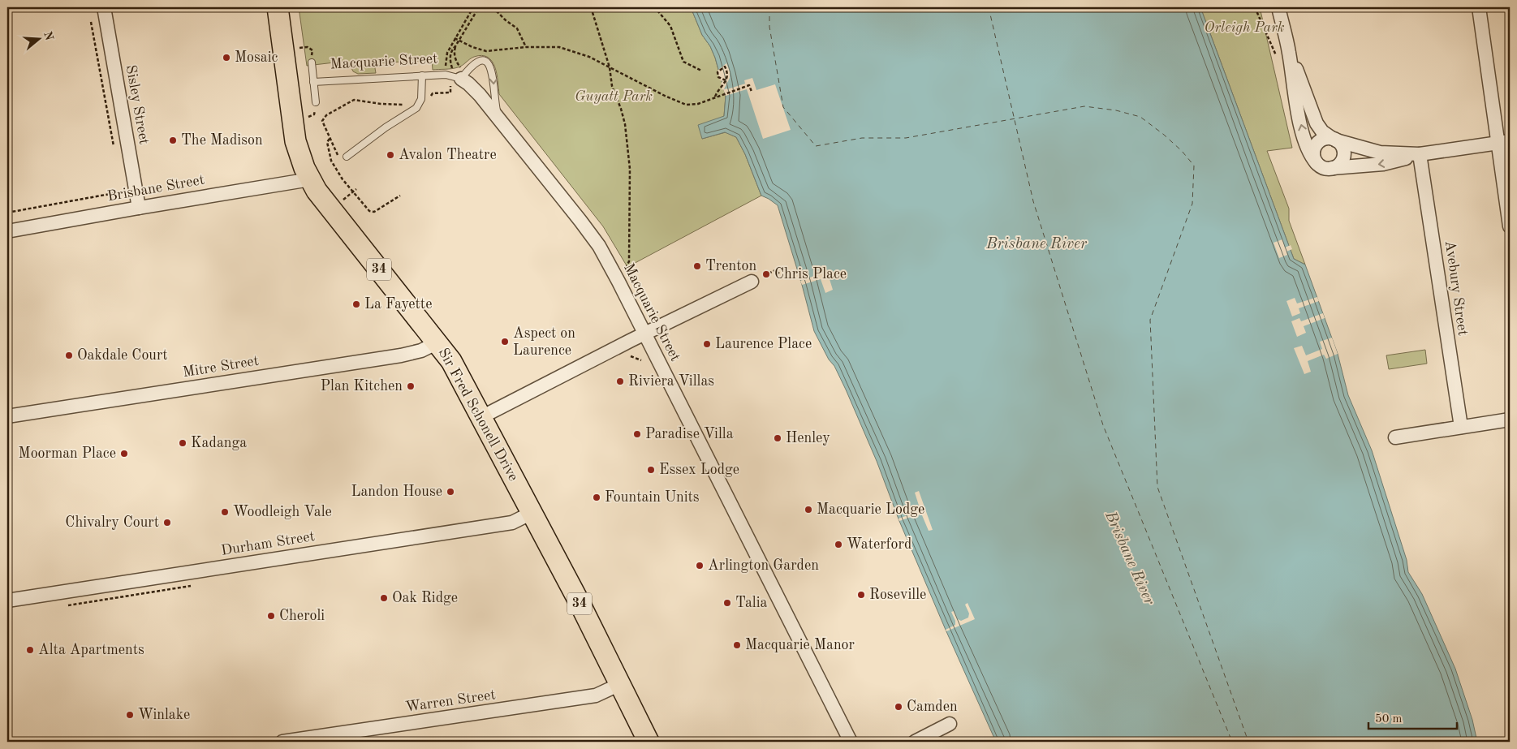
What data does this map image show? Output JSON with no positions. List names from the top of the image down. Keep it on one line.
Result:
{"streets":{"main road":["34","Sir Fred Schonell Drive"],"street":["Macquarie Street","Sisley Street","Brisbane Street","Avebury Street","Mitre Street","Durham Street","Warren Street"]},"crossings":[["Sisley Street","Brisbane Street"],["Brisbane Street","Sir Fred Schonell Drive"],["Mitre Street","Sir Fred Schonell Drive"],["Sir Fred Schonell Drive","Durham Street"],["Sir Fred Schonell Drive","Warren Street"]],"water":["Brisbane River"],"parks":["Orleigh Park","Guyatt Park"],"places":["Mosaic","The Madison","Avalon Theatre","Trenton","Chris Place","La Fayette","Aspect on Laurence","Laurence Place","Oakdale Court","Riviera Villas","Plan Kitchen","Paradise Villa","Henley","Kadanga","Moorman Place","Essex Lodge","Landon House","Fountain Units","Macquarie Lodge","Woodleigh Vale","Chivalry Court","Waterford","Arlington Garden","Roseville","Oak Ridge","Talia","Cheroli","Macquarie Manor","Alta Apartments","Camden","Winlake"],"scale_bar":"50 m","north":"right"}
